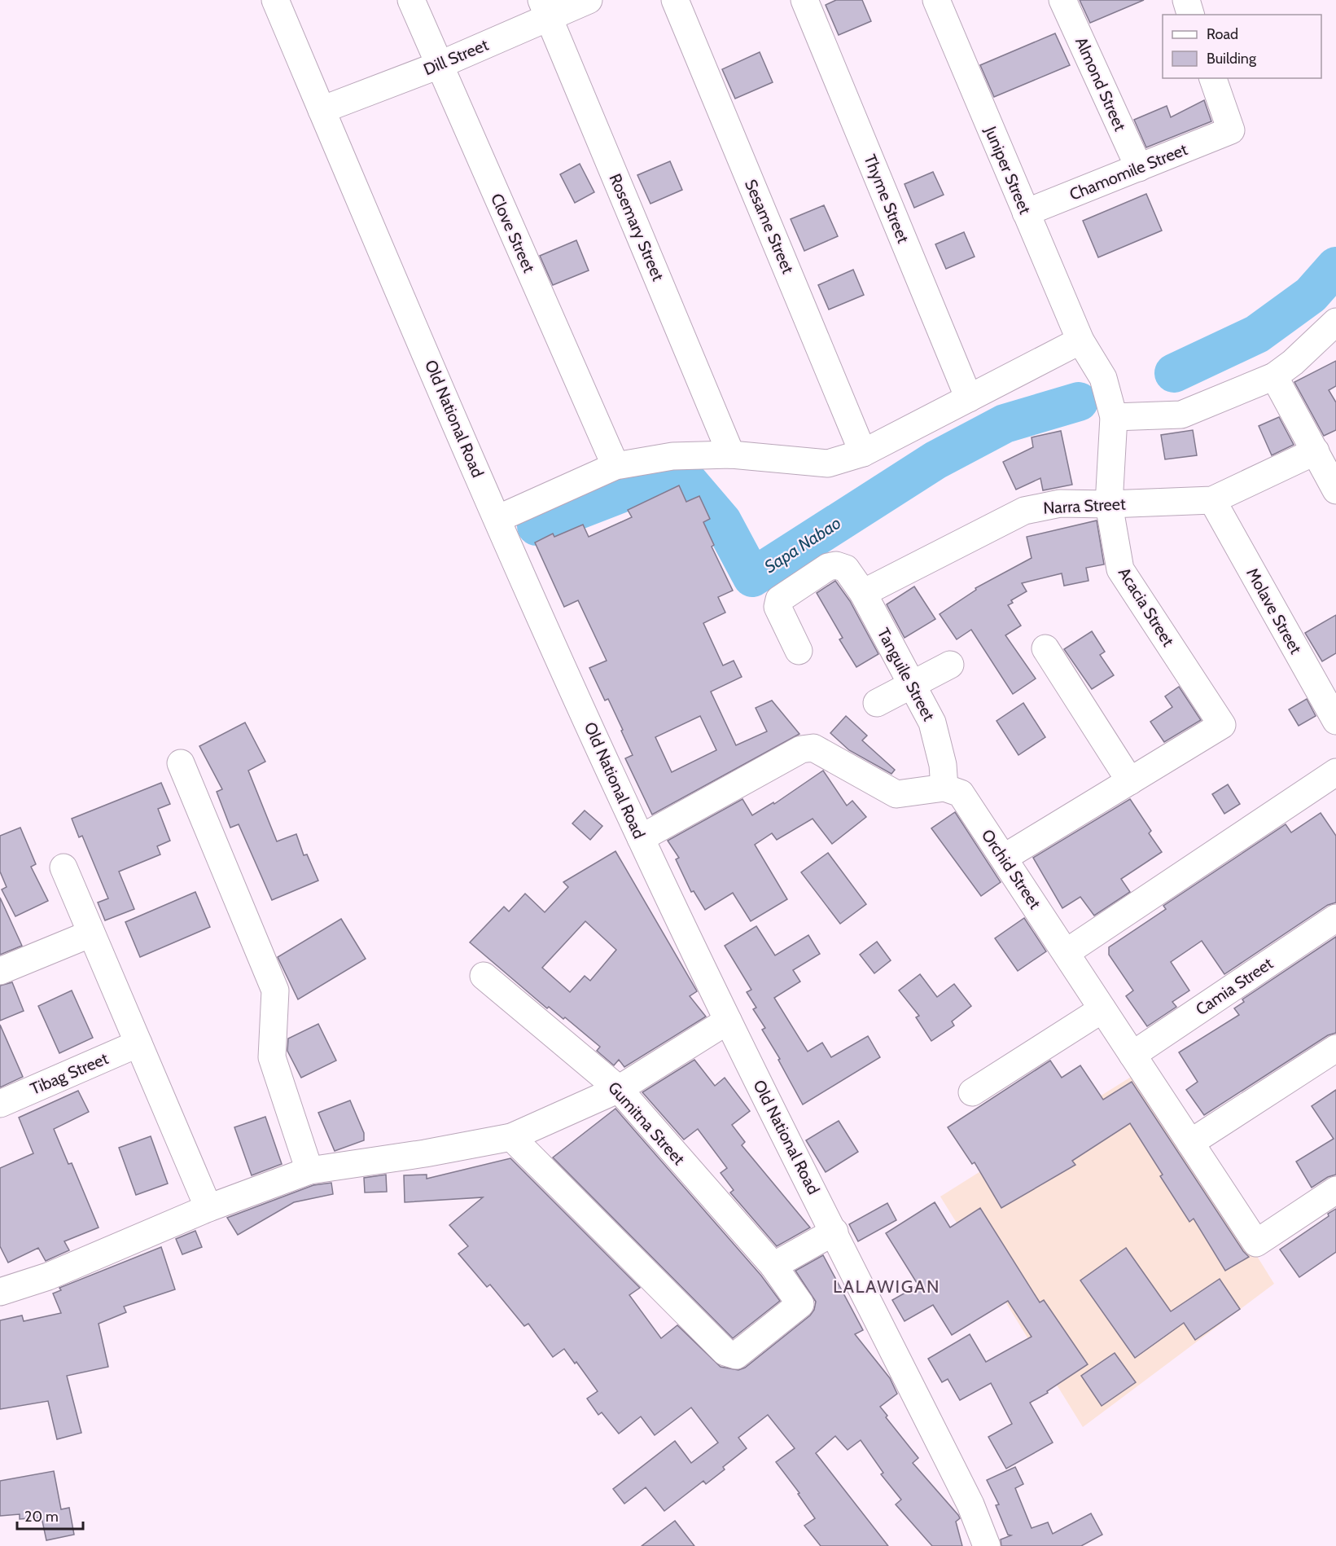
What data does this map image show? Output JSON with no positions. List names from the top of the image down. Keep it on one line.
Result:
{"streets":{"street":["Dill Street","Almond Street","Juniper Street","Chamomile Street","Thyme Street","Sesame Street","Rosemary Street","Clove Street","Old National Road","Narra Street","Acacia Street","Molave Street","Tanguile Street","Orchid Street","Camia Street","Tibag Street","Gumitna Street"]},"crossings":[["Dill Street","Rosemary Street"],["Dill Street","Clove Street"],["Dill Street","Old National Road"],["Almond Street","Chamomile Street"],["Juniper Street","Chamomile Street"],["Juniper Street","Acacia Street"],["Narra Street","Acacia Street"],["Narra Street","Molave Street"],["Narra Street","Tanguile Street"],["Tanguile Street","Orchid Street"],["Orchid Street","Camia Street"]],"districts":["LALAWIGAN"],"water":["Sapa Nabao"],"legend":["Road","Building"],"scale_bar":"20 m"}
